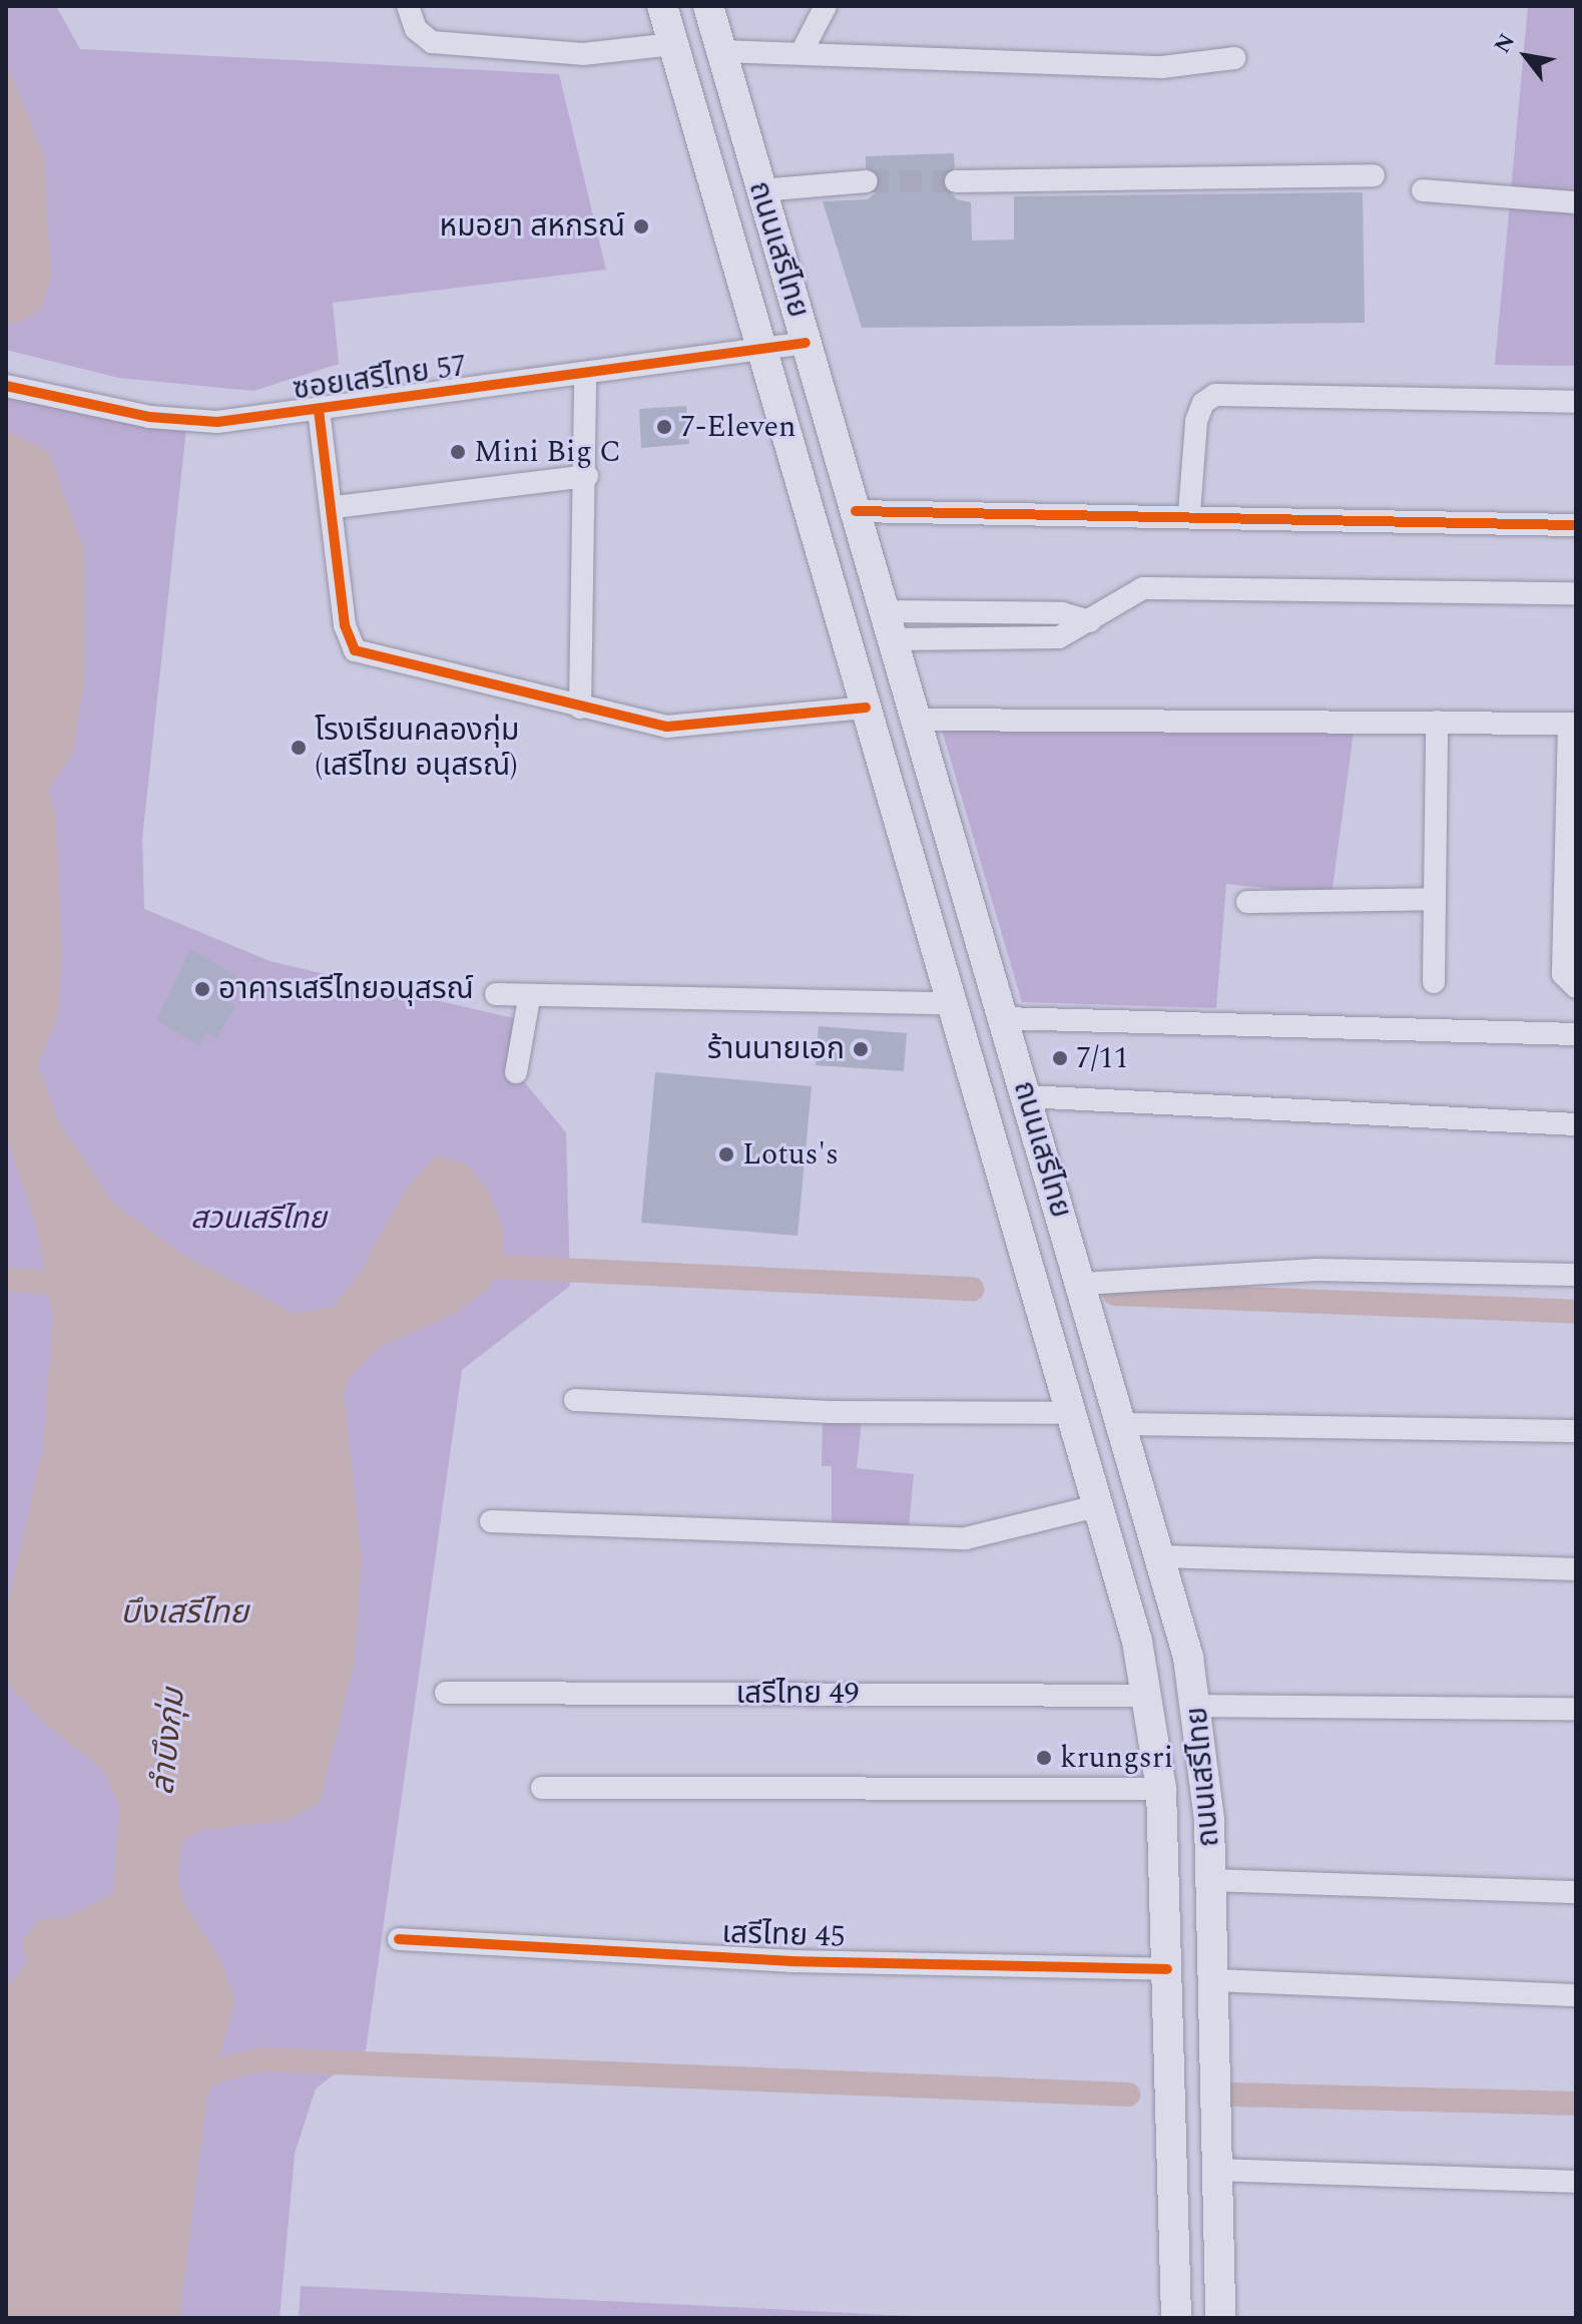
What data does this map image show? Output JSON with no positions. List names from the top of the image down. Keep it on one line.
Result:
{"streets":{"main road":["ถนนเสรีไทย"],"street":["ซอยเสรีไทย 57","เสรีไทย 49","เสรีไทย 45"]},"crossings":[["ถนนเสรีไทย","ซอยเสรีไทย 57"],["ถนนเสรีไทย","เสรีไทย 49"],["ถนนเสรีไทย","เสรีไทย 45"]],"water":["บึงเสรีไทย","ลำบึงกุ่ม"],"parks":["สวนเสรีไทย"],"places":["หมอยา สหกรณ์","7-Eleven","Mini Big C","โรงเรียนคลองกุ่ม (เสรีไทย อนุสรณ์)","อาคารเสรีไทยอนุสรณ์","ร้านนายเอก","7/11","Lotus's","krungsri"],"north":"top left"}
